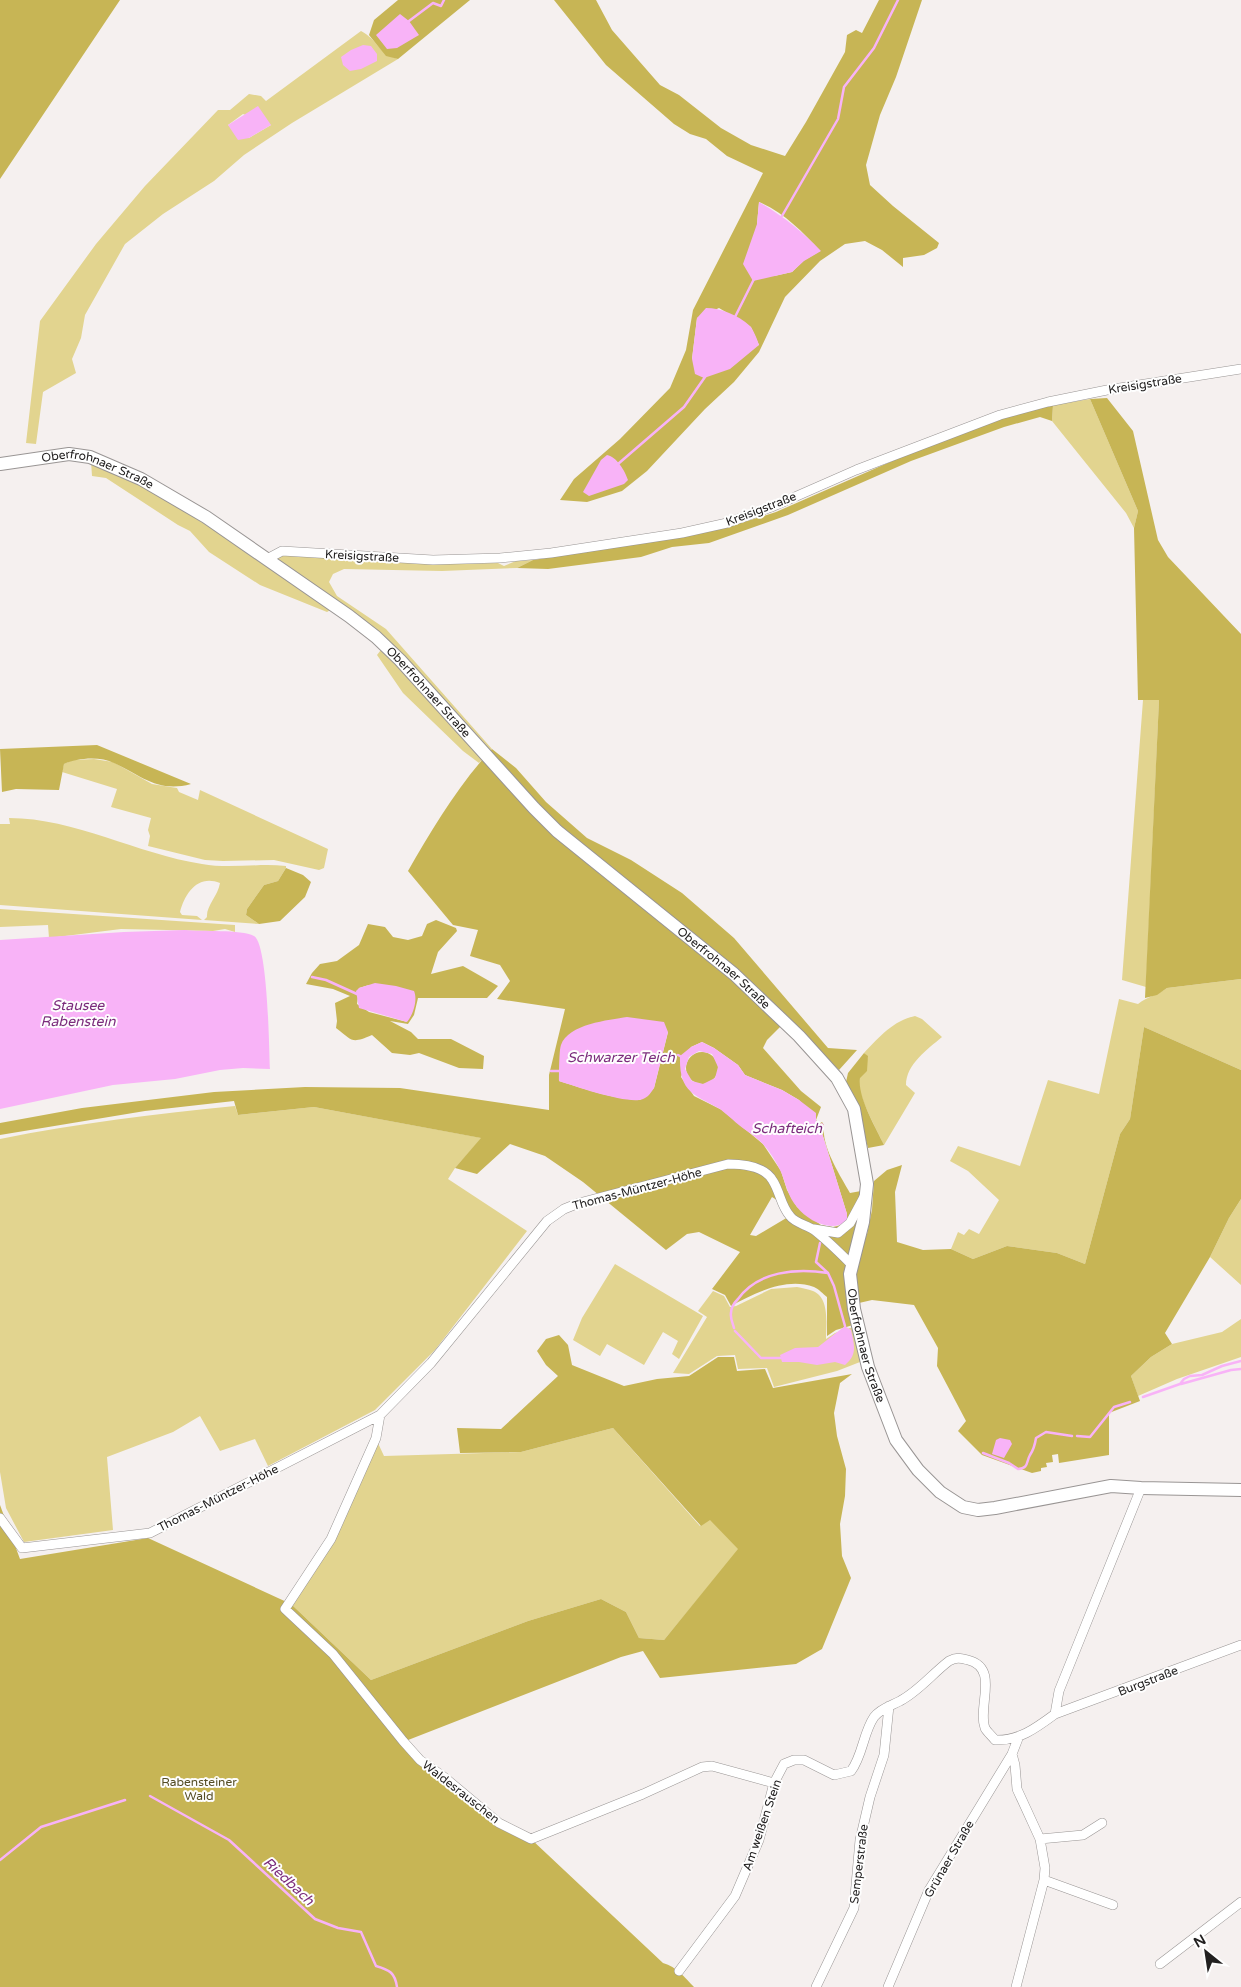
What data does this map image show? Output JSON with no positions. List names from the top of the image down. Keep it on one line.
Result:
{"streets":{"main road":["Oberfrohnaer Straße"],"street":["Kreisigstraße","Thomas-Müntzer-Höhe","Burgstraße","Waldesrauschen","Am weißen Stein","Grünaer Straße","Semperstraße"]},"crossings":[["Kreisigstraße","Oberfrohnaer Straße"],["Oberfrohnaer Straße","Thomas-Müntzer-Höhe"],["Thomas-Müntzer-Höhe","Waldesrauschen"],["Burgstraße","Am weißen Stein"],["Waldesrauschen","Am weißen Stein"],["Am weißen Stein","Grünaer Straße"],["Am weißen Stein","Semperstraße"]],"water":["Stausee Rabenstein","Schwarzer Teich","Schafteich","Riedbach"],"parks":["Rabensteiner Wald"],"north":"top left"}
